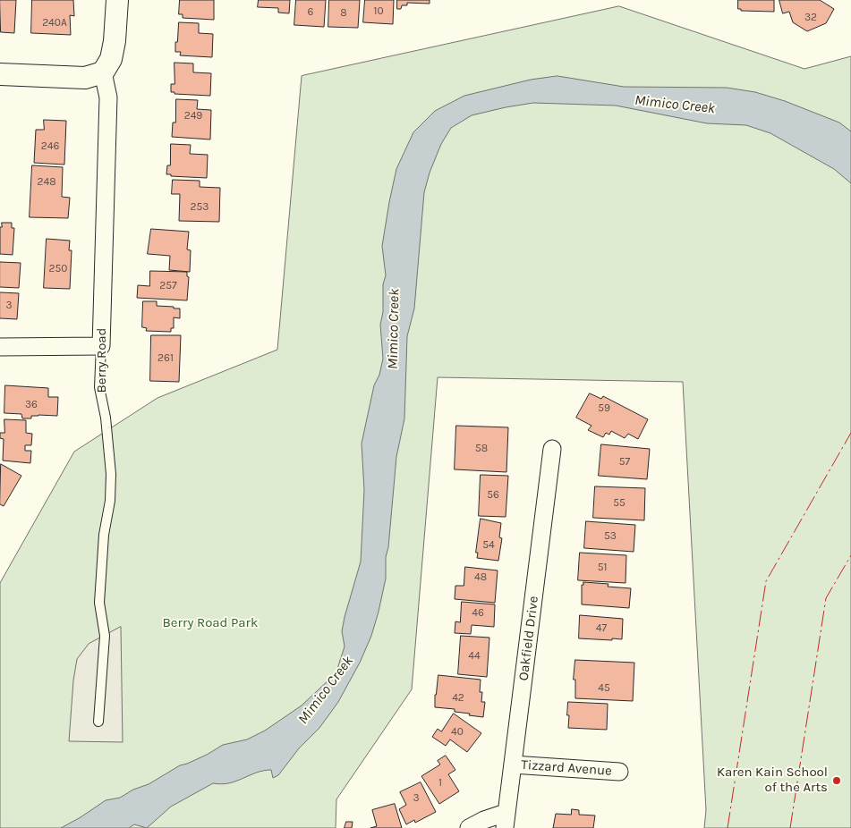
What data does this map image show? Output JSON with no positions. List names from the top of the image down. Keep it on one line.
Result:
{"streets":{"street":["Berry Road","Oakfield Drive","Tizzard Avenue"]},"crossings":[["Oakfield Drive","Tizzard Avenue"]],"water":["Mimico Creek"],"parks":["Berry Road Park"],"places":["Karen Kain School of the Arts"],"house_numbers":["10","6","8","32","240A","249","246","248","253","250","257","3","261","36","59","58","57","56","55","53","54","51","48","46","47","44","45","42","40","1","3"]}
